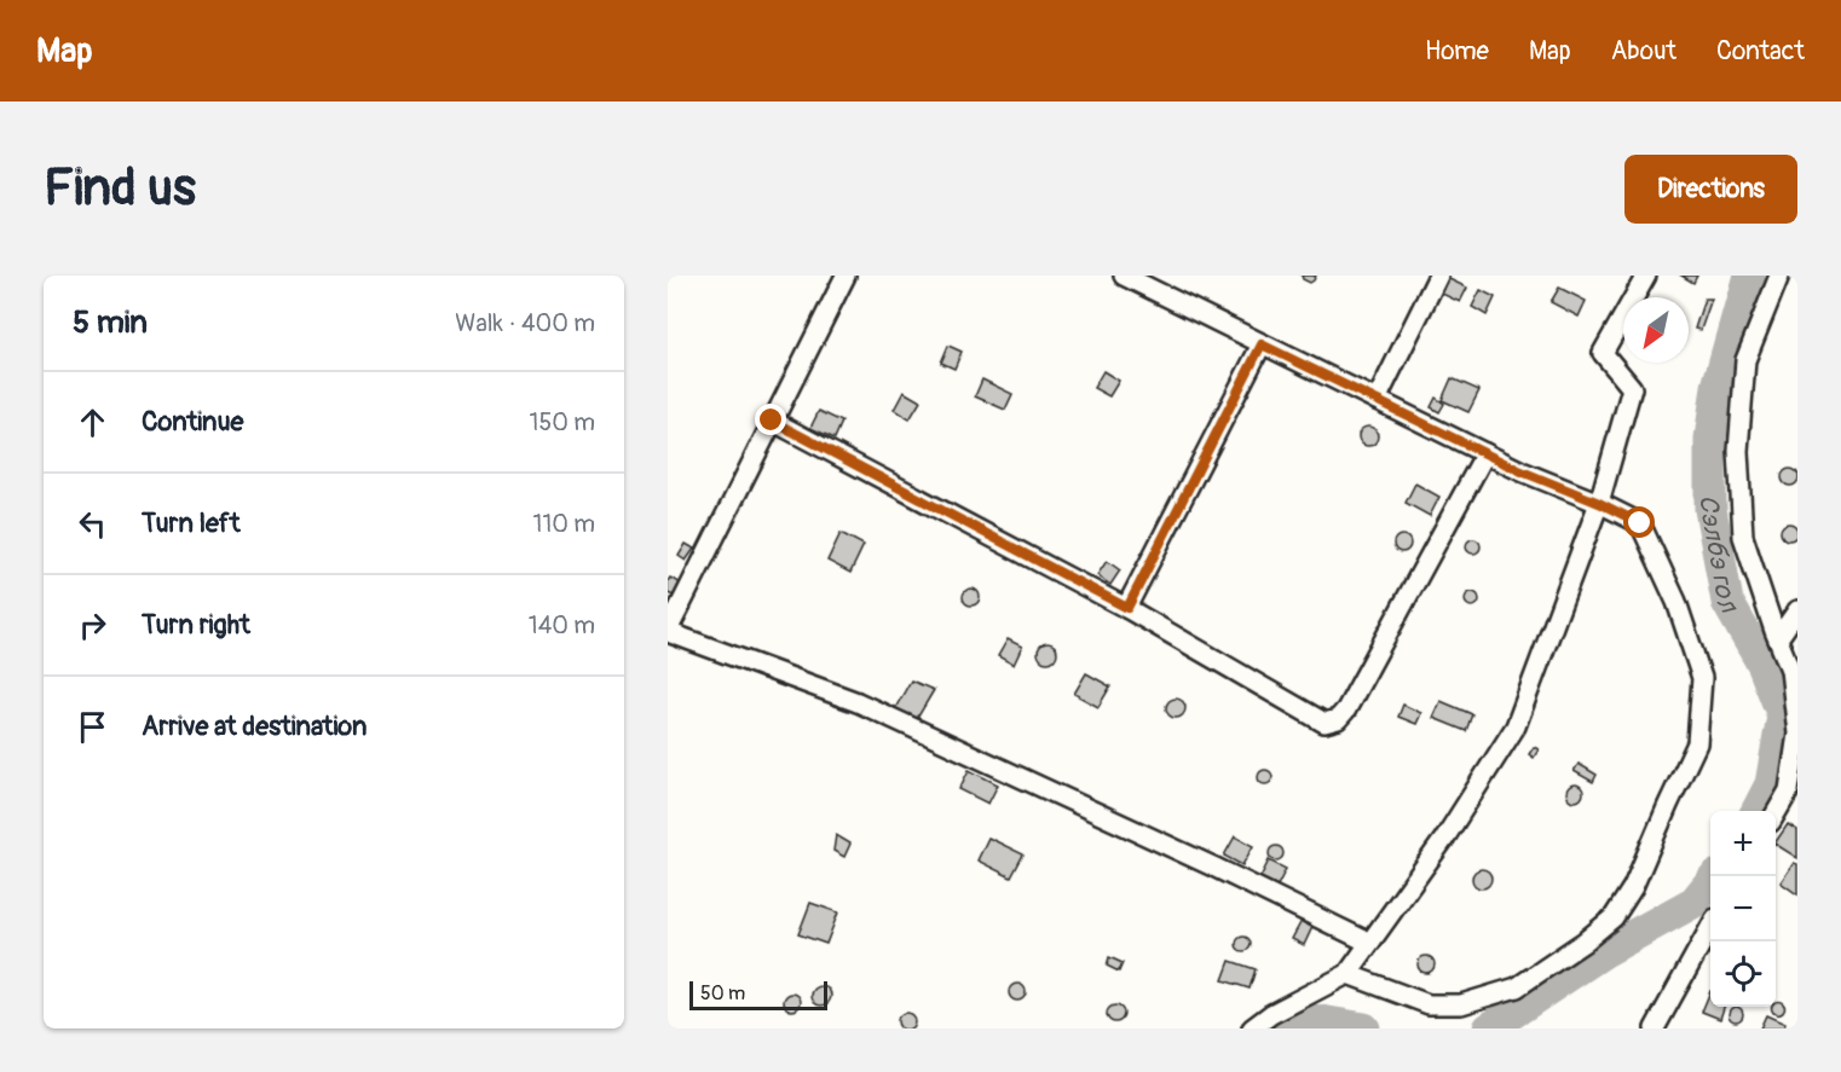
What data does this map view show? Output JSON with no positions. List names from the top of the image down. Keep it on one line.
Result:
{"water":["Сэлбэ гол"],"scale_bar":"50 m","north":"bottom left","page":{"header":"Map","nav":["Home","Map","About","Contact"],"buttons":"Directions","title":"Find us","heading":["5 min","Walk · 400 m"],"list":[["Continue","150 m"],["Turn left","110 m"],["Turn right","140 m"],"Arrive at destination"],"map_buttons":["+","−"],"scale":"50 m"}}
